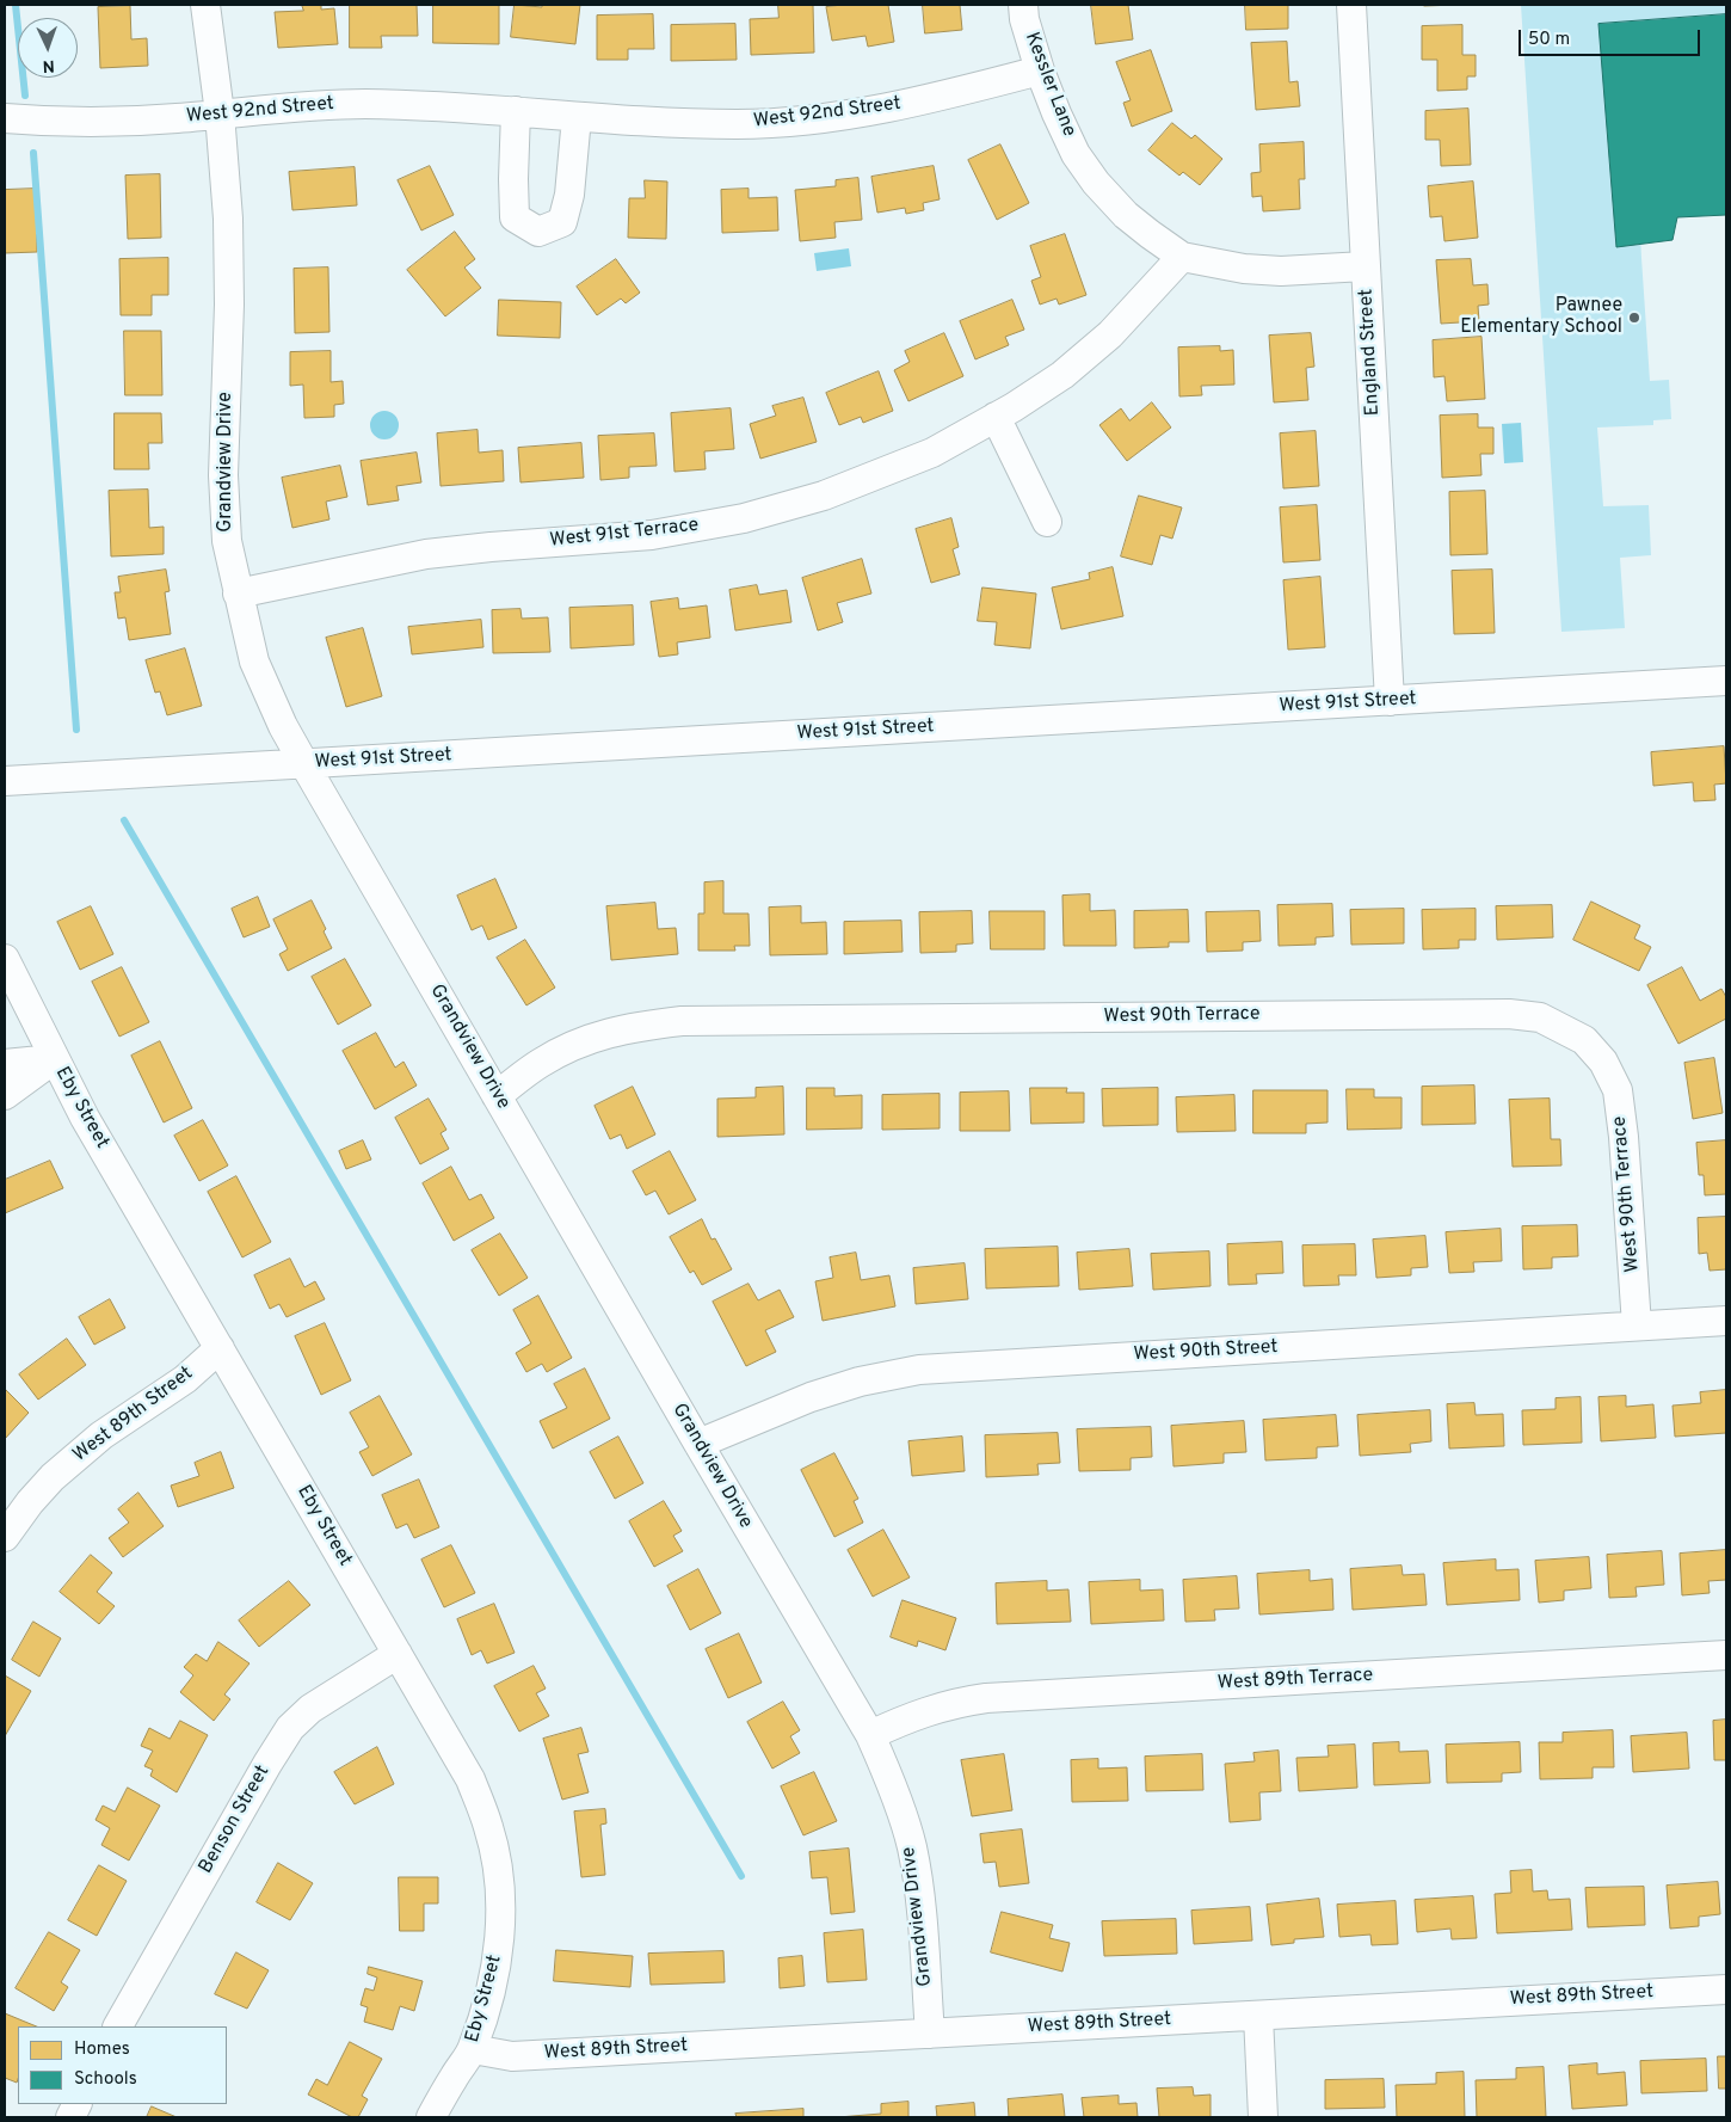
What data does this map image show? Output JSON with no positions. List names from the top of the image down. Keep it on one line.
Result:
{"streets":{"street":["Kessler Lane","West 92nd Street","England Street","Grandview Drive","West 91st Terrace","West 91st Street","West 90th Terrace","Eby Street","West 90th Street","West 89th Street","West 89th Terrace","Benson Street"]},"crossings":[["Kessler Lane","West 92nd Street"],["Kessler Lane","England Street"],["Kessler Lane","West 91st Terrace"],["West 92nd Street","Grandview Drive"],["England Street","West 91st Street"],["Grandview Drive","West 91st Terrace"],["Grandview Drive","West 91st Street"],["Grandview Drive","West 90th Terrace"],["Grandview Drive","West 90th Street"],["Grandview Drive","West 89th Street"],["Grandview Drive","West 89th Terrace"],["West 90th Terrace","West 90th Street"],["Eby Street","West 89th Street"],["Eby Street","Benson Street"]],"places":["Pawnee Elementary School"],"legend":["Homes","Schools"],"scale_bar":"50 m","north":"bottom"}
